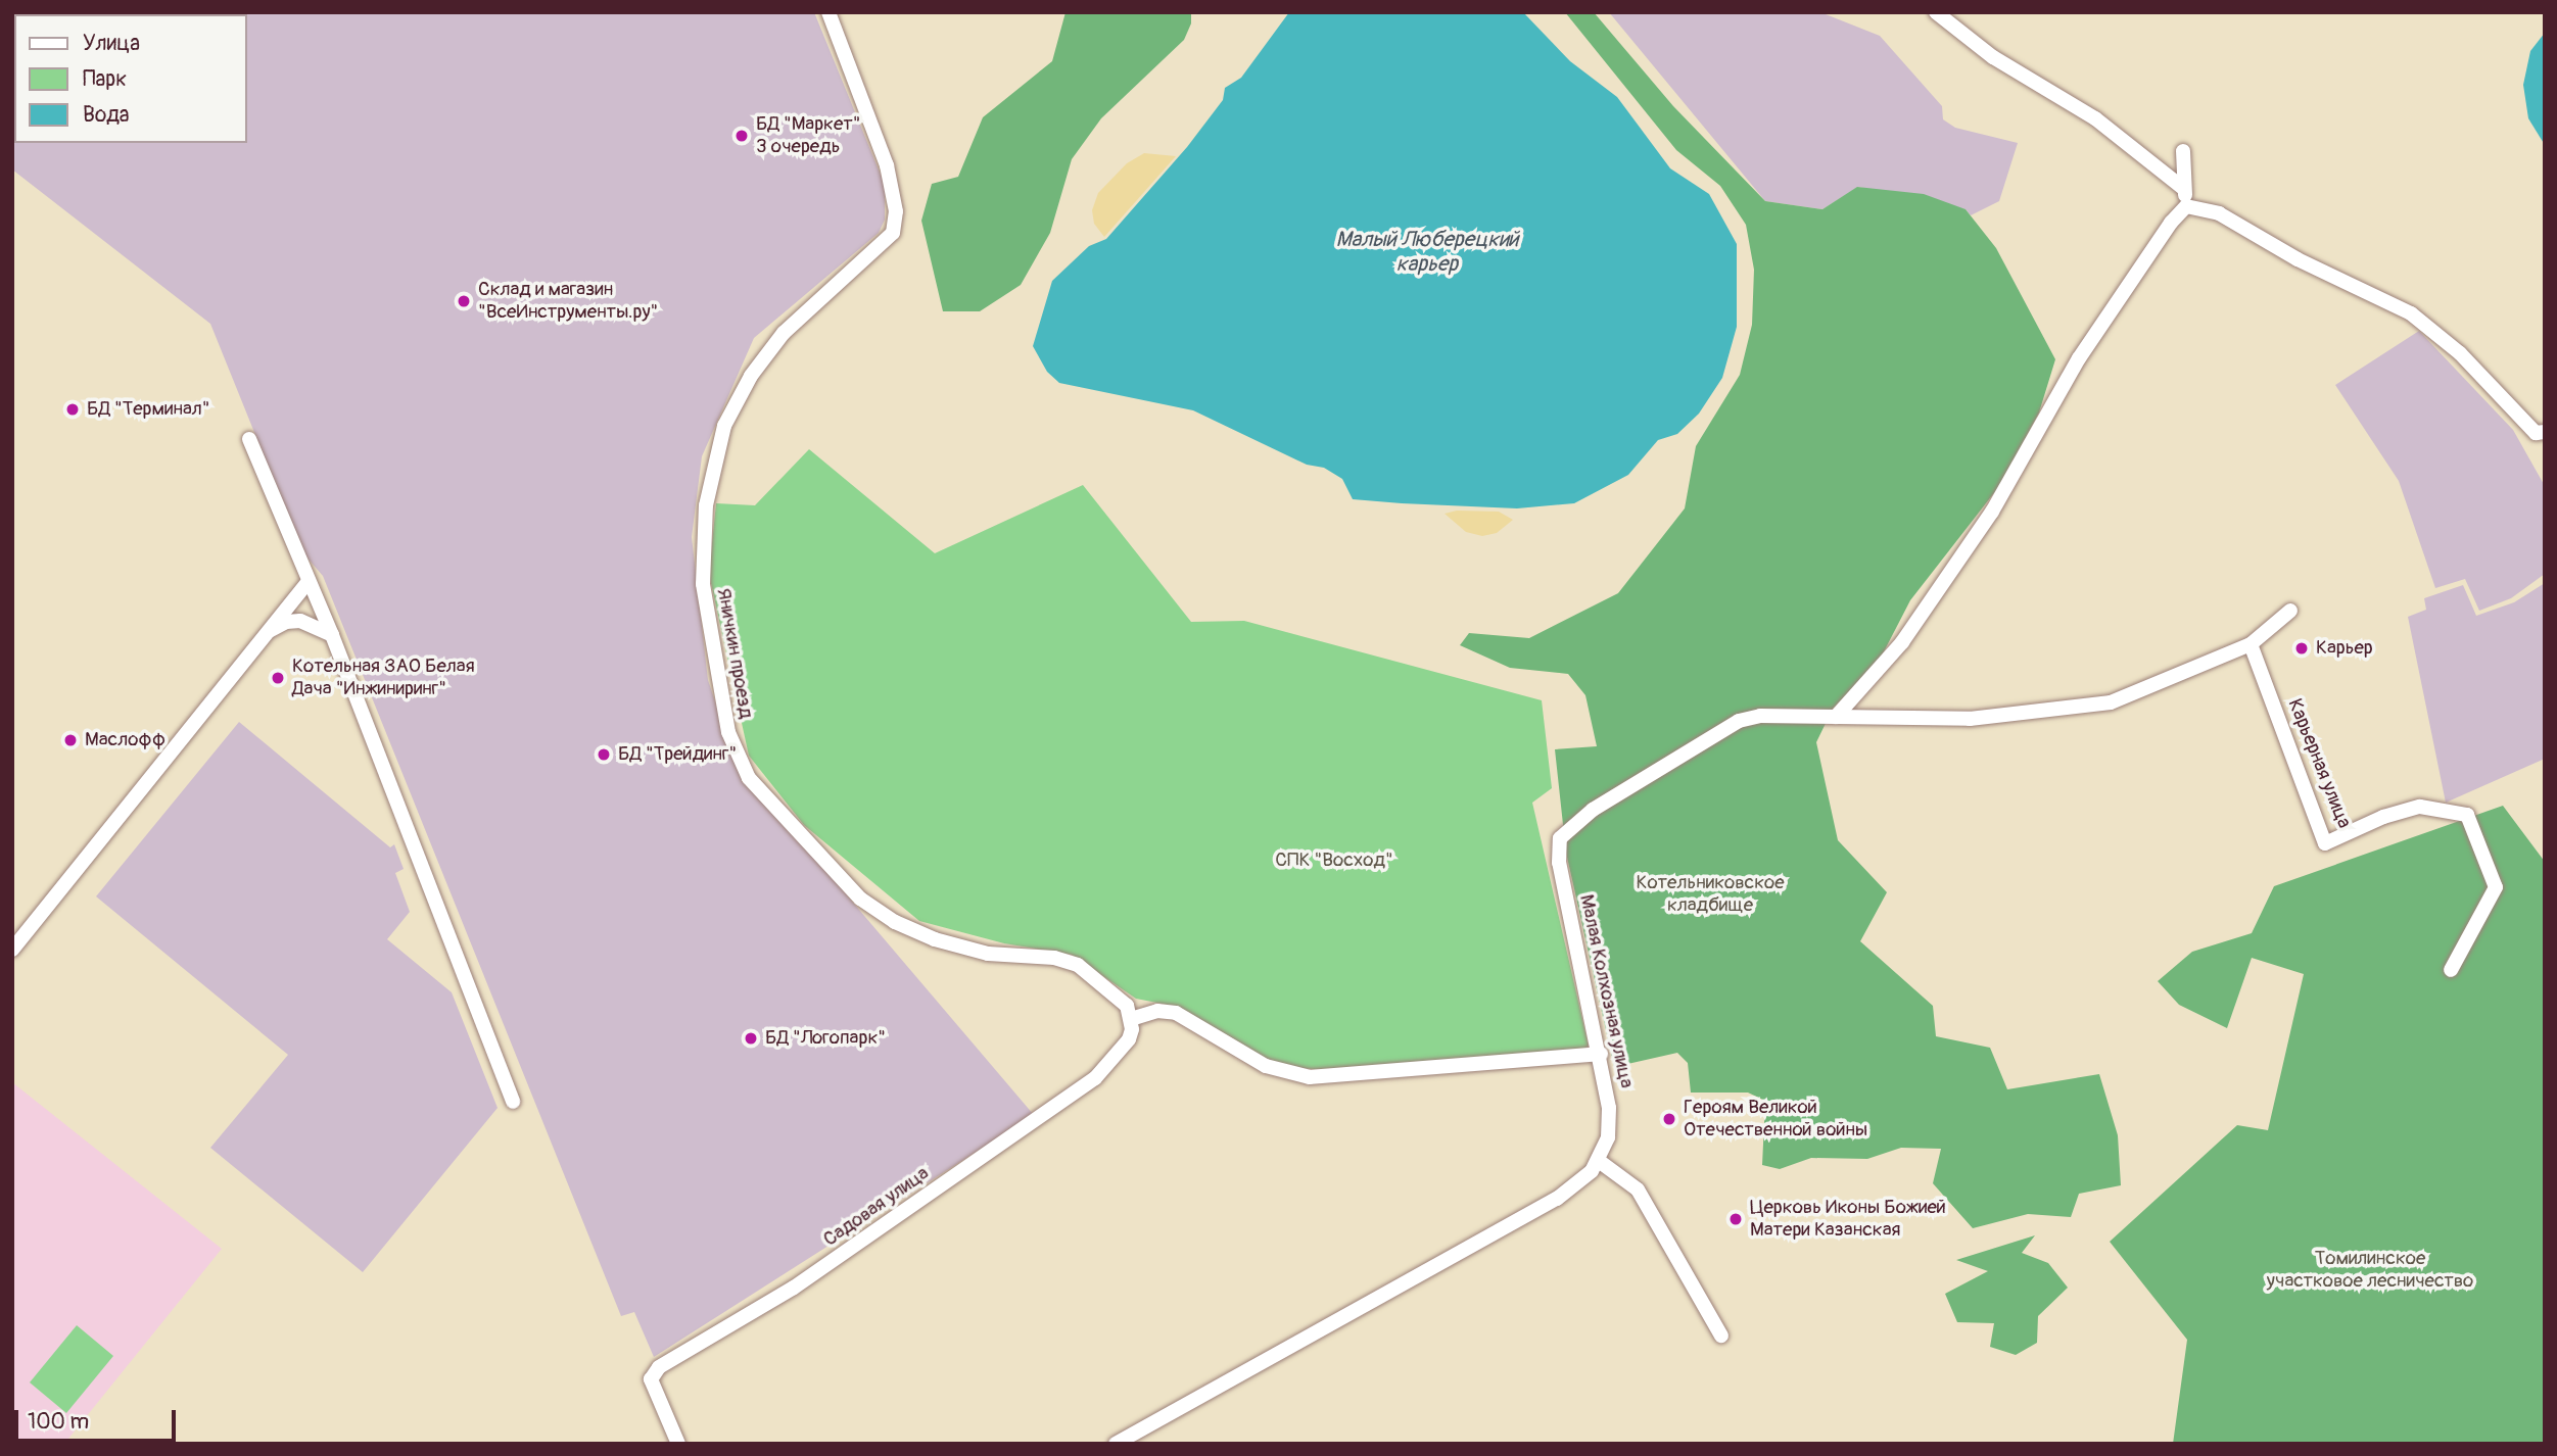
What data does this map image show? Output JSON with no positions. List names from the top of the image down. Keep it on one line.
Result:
{"streets":{"street":["Яничкин проезд","Карьерная улица","Малая Колхозная улица","Садовая улица"]},"crossings":[["Яничкин проезд","Садовая улица"]],"water":["Малый Люберецкий карьер"],"parks":["СПК \"Восход\"","Котельниковское кладбище","Томилинское участковое лесничество"],"places":["БД \"Маркет\" 3 очередь","Склад и магазин \"ВсеИнструменты.ру\"","БД \"Терминал\"","Карьер","Котельная ЗАО Белая Дача \"Инжиниринг\"","Маслофф","БД \"Трейдинг\"","БД \"Логопарк\"","Героям Великой Отечественной войны","Церковь Иконы Божией Матери Казанская"],"legend":["Улица","Парк","Вода"],"scale_bar":"100 m"}
